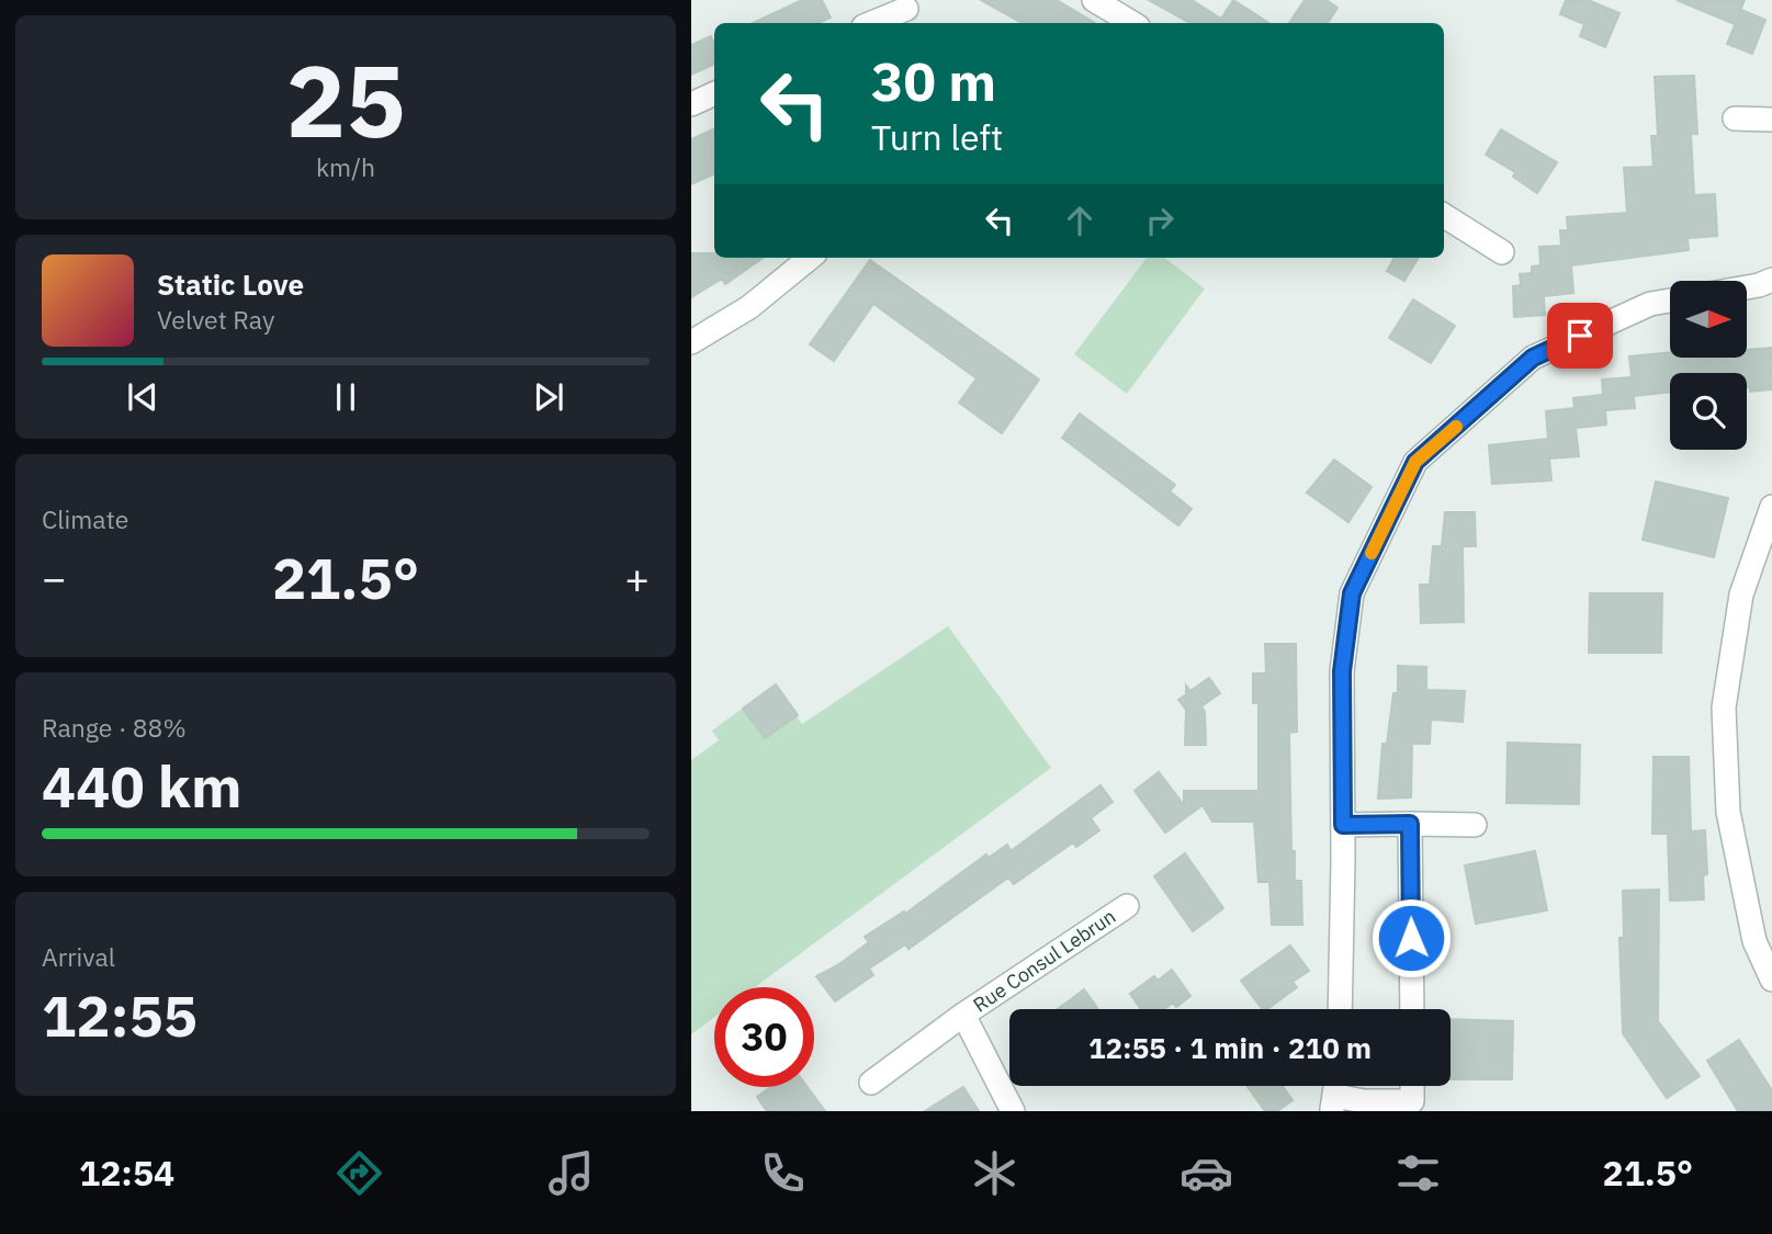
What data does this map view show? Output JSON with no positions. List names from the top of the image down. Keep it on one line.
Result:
{"streets":{"street":["Rue Consul Lebrun"]},"north":"right","page":{"tile":[["25","km/h"],"Climate",["Range · 88%","440 km"],["Arrival","12:55"]],"turn":["30 m","Turn left"],"song":["Static Love","Velvet Ray"],"heat":["−","21.5°","+"],"limit":"30","trip":"12:55 · 1 min · 210 m","tabs":["12:54","21.5°"]}}
